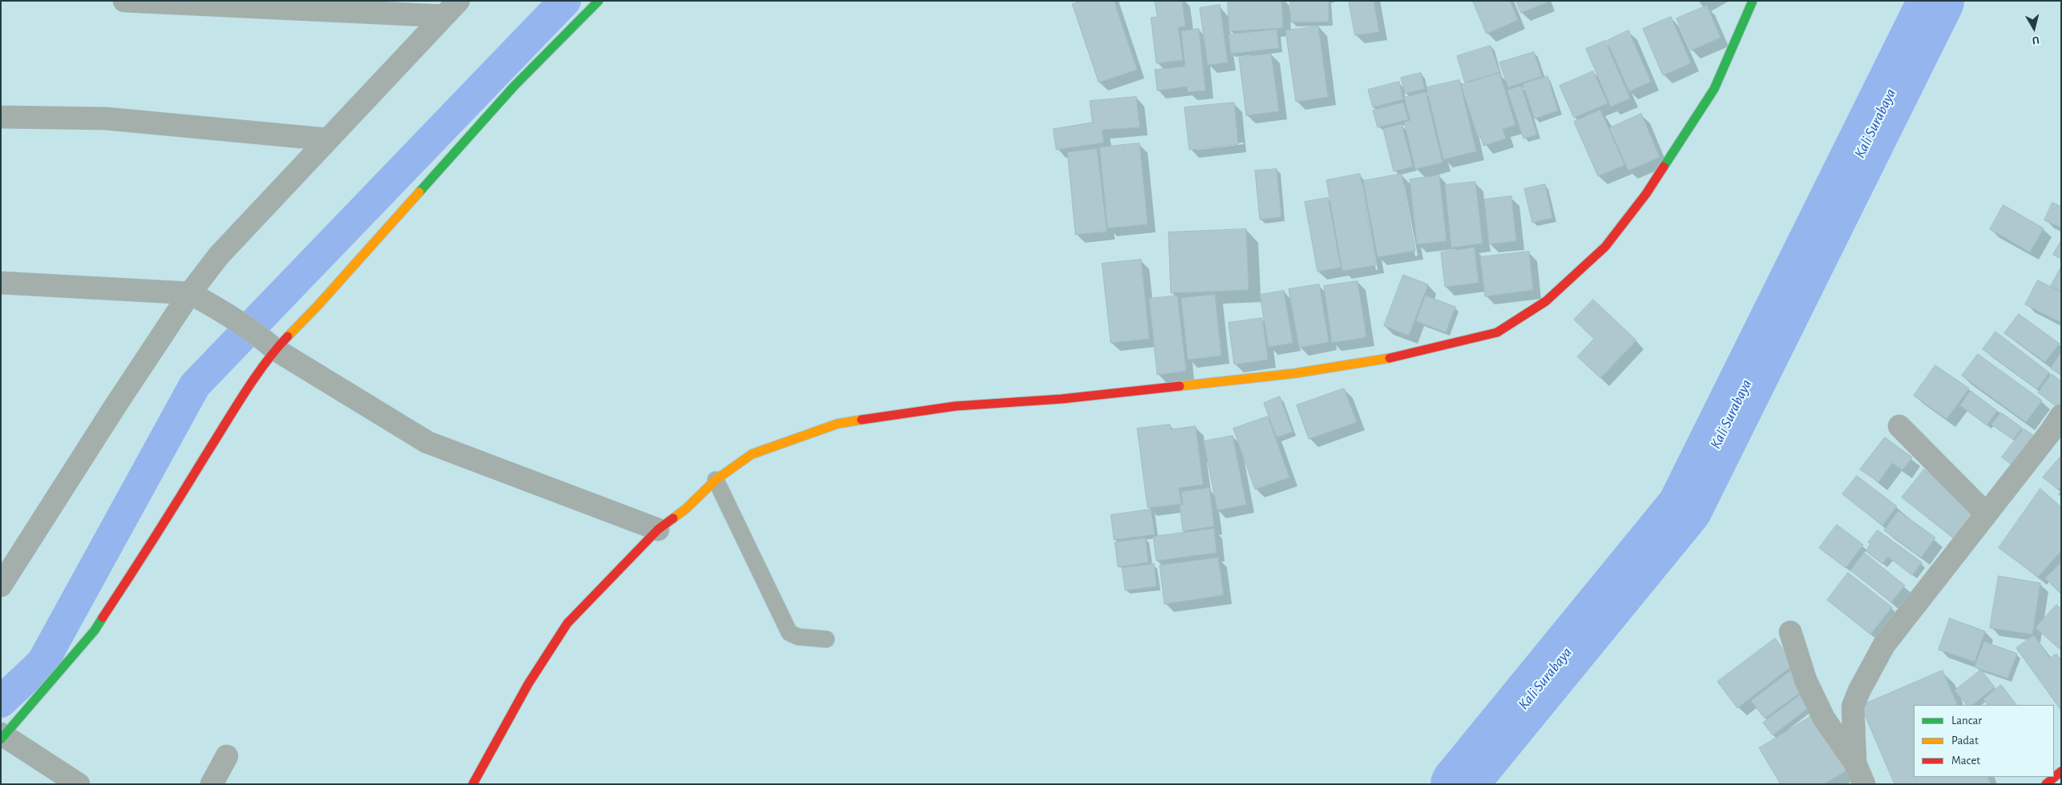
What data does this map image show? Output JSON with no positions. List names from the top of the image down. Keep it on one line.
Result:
{"water":["Kali Surabaya"],"legend":["Lancar","Padat","Macet"],"north":"bottom"}
